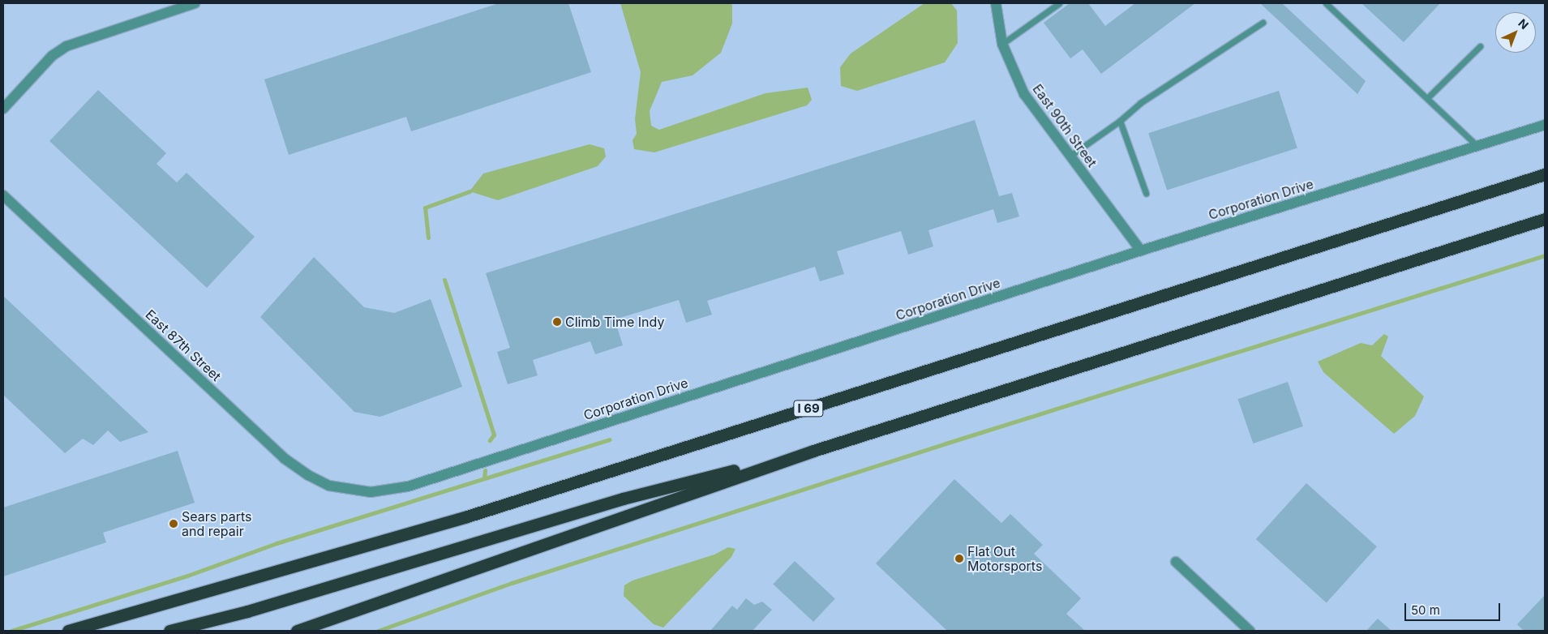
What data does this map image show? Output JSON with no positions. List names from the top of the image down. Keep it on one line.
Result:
{"streets":{"highway":["I 69"],"street":["East 90th Street","Corporation Drive","East 87th Street"]},"crossings":[["East 90th Street","Corporation Drive"],["Corporation Drive","East 87th Street"]],"places":["Climb Time Indy","Sears parts and repair","Flat Out Motorsports"],"scale_bar":"50 m","north":"top right"}
